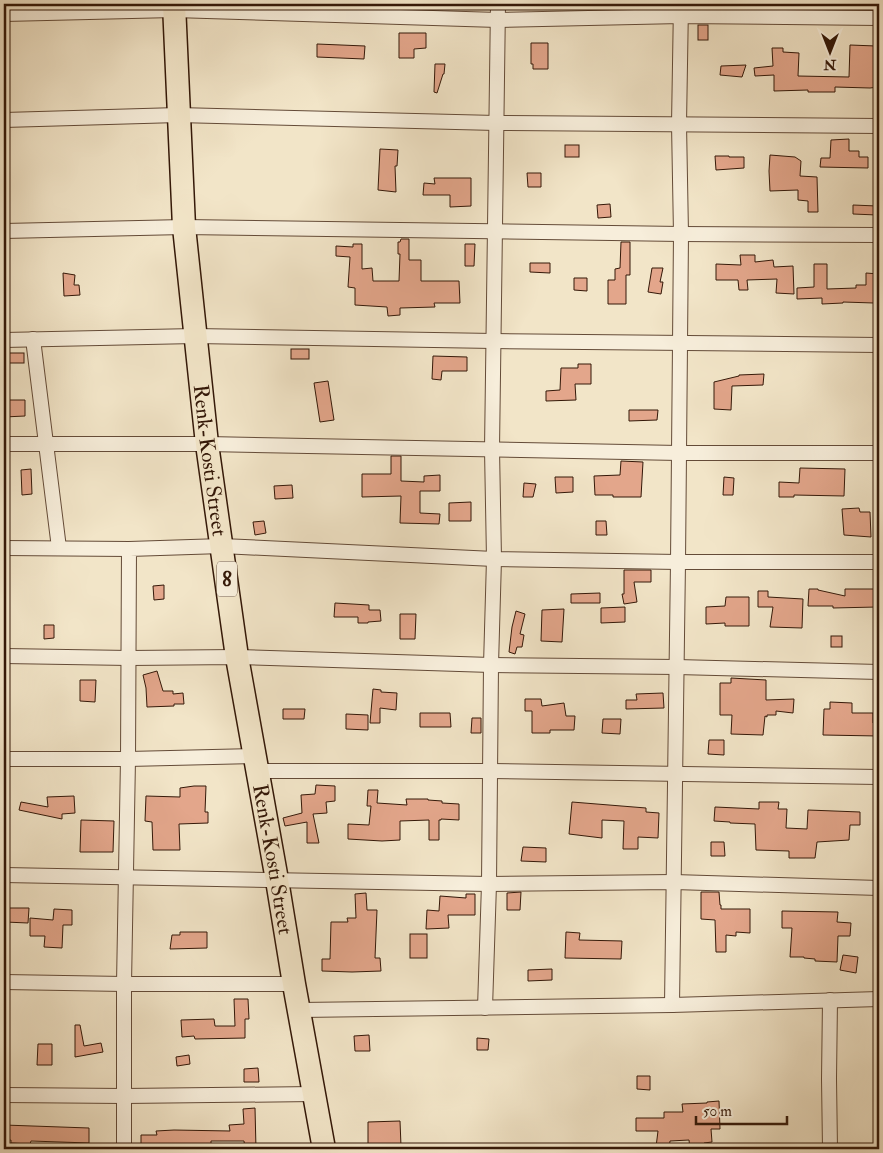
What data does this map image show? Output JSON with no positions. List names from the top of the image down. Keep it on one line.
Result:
{"streets":{"main road":["Renk-Kosti Street","8"]},"scale_bar":"50 m","north":"bottom"}
